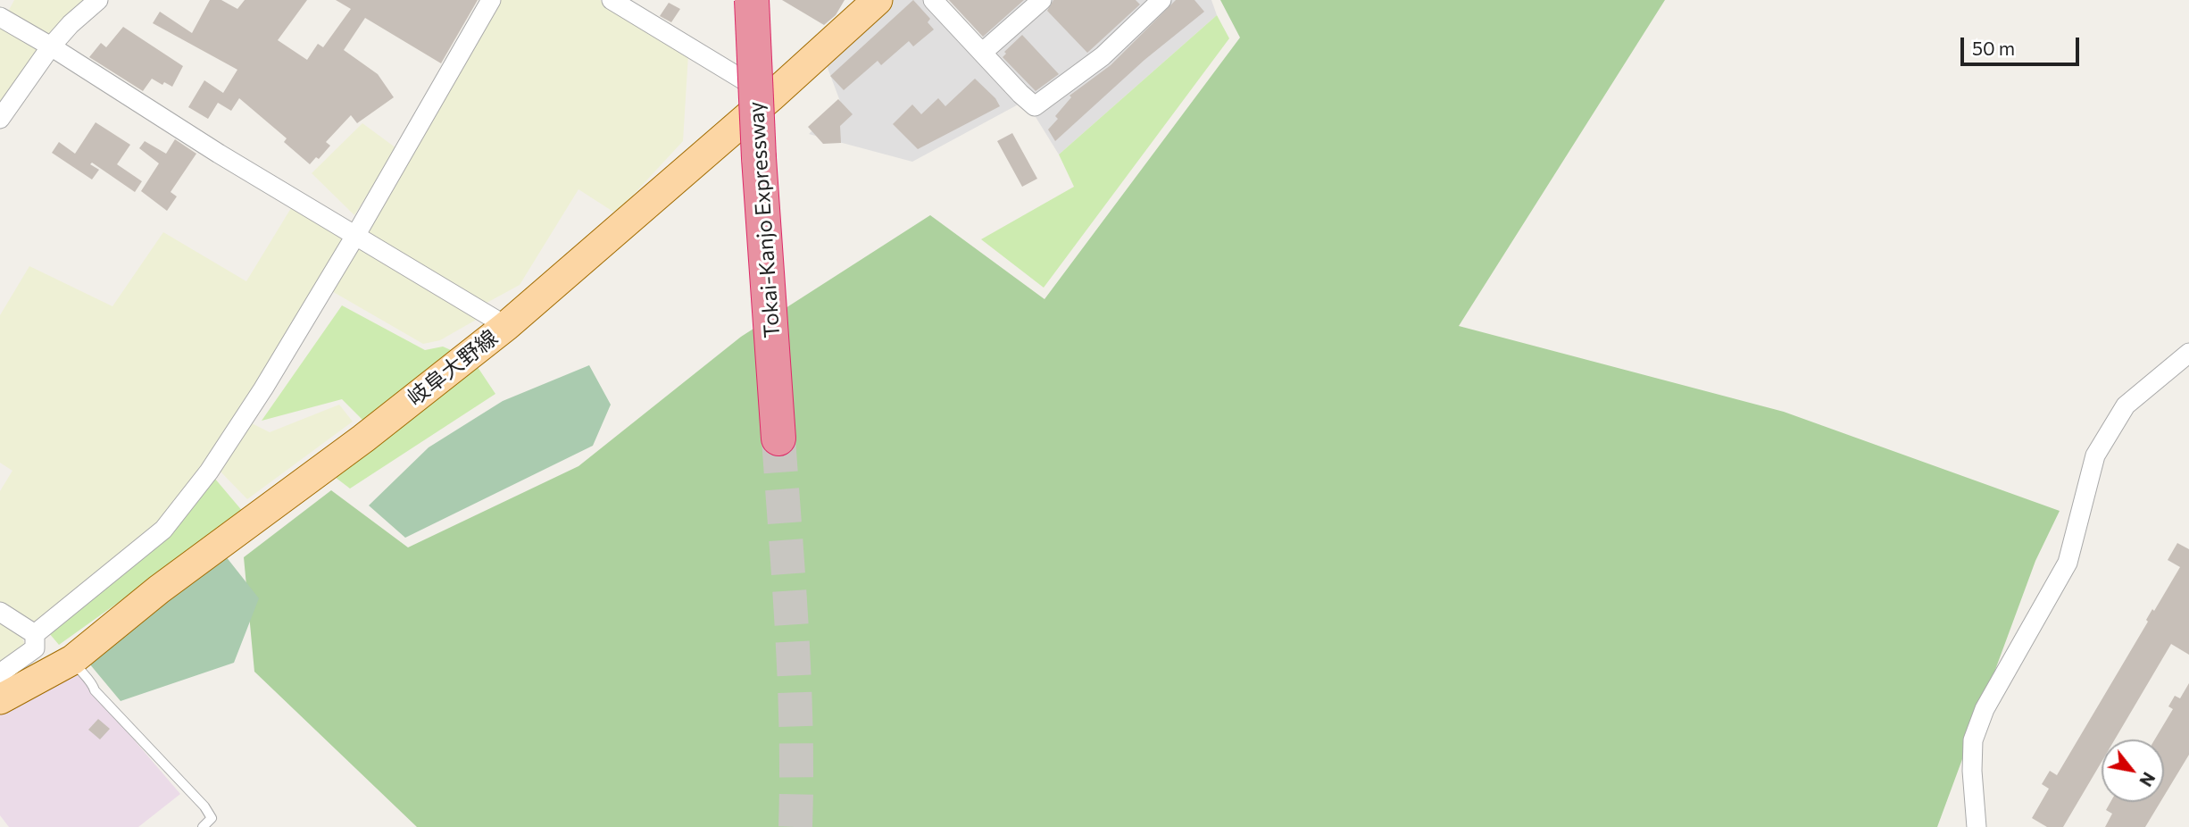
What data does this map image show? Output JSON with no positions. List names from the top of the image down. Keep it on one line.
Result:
{"streets":{"highway":["Tokai-Kanjo Expressway"],"main road":["岐阜大野線"]},"scale_bar":"50 m","north":"bottom right"}
